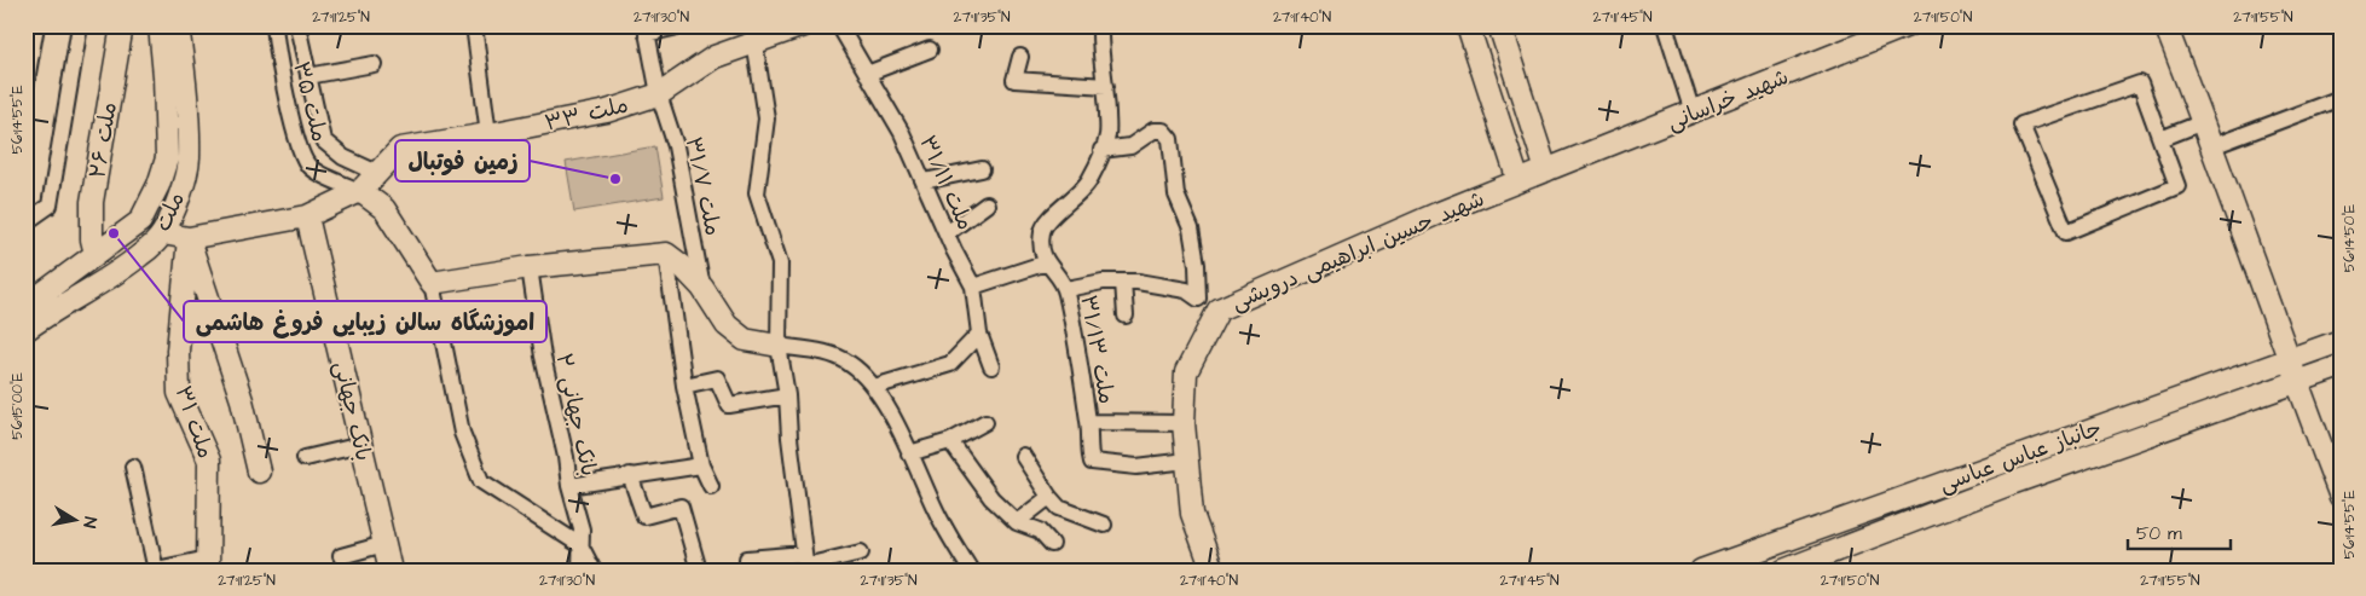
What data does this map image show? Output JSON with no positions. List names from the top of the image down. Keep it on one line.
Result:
{"streets":{"street":["شهید خراسانی","ملت ۳۵","ملت ۳۳","ملت ۲۶","ملت ۳۱/۱۱","ملت ۳۱/۷","ملت","شهید حسین ابراهیمی درویشی","ملت ۳۱/۱۳","بانک جهانی","بانک جهانی ۲","ملت ۳۱","جانباز عباس عباسی"]},"crossings":[["شهید خراسانی","شهید حسین ابراهیمی درویشی"],["ملت ۳۵","ملت ۳۳"],["ملت ۳۳","ملت ۳۱/۷"],["ملت ۳۳","ملت"],["ملت ۳۳","بانک جهانی"],["ملت ۳۳","ملت ۳۱"],["ملت ۲۶","ملت"],["شهید حسین ابراهیمی درویشی","ملت ۳۱/۱۳"]],"places":["زمین فوتبال","اموزشگاه سالن زیبایی فروغ هاشمی"],"scale_bar":"50 m","north":"right","coordinates":["27°11'25\"N","27°11'30\"N","27°11'35\"N","27°11'40\"N","27°11'45\"N","27°11'50\"N","27°11'55\"N","56°14'55\"E","56°14'50\"E","56°15'00\"E"]}
